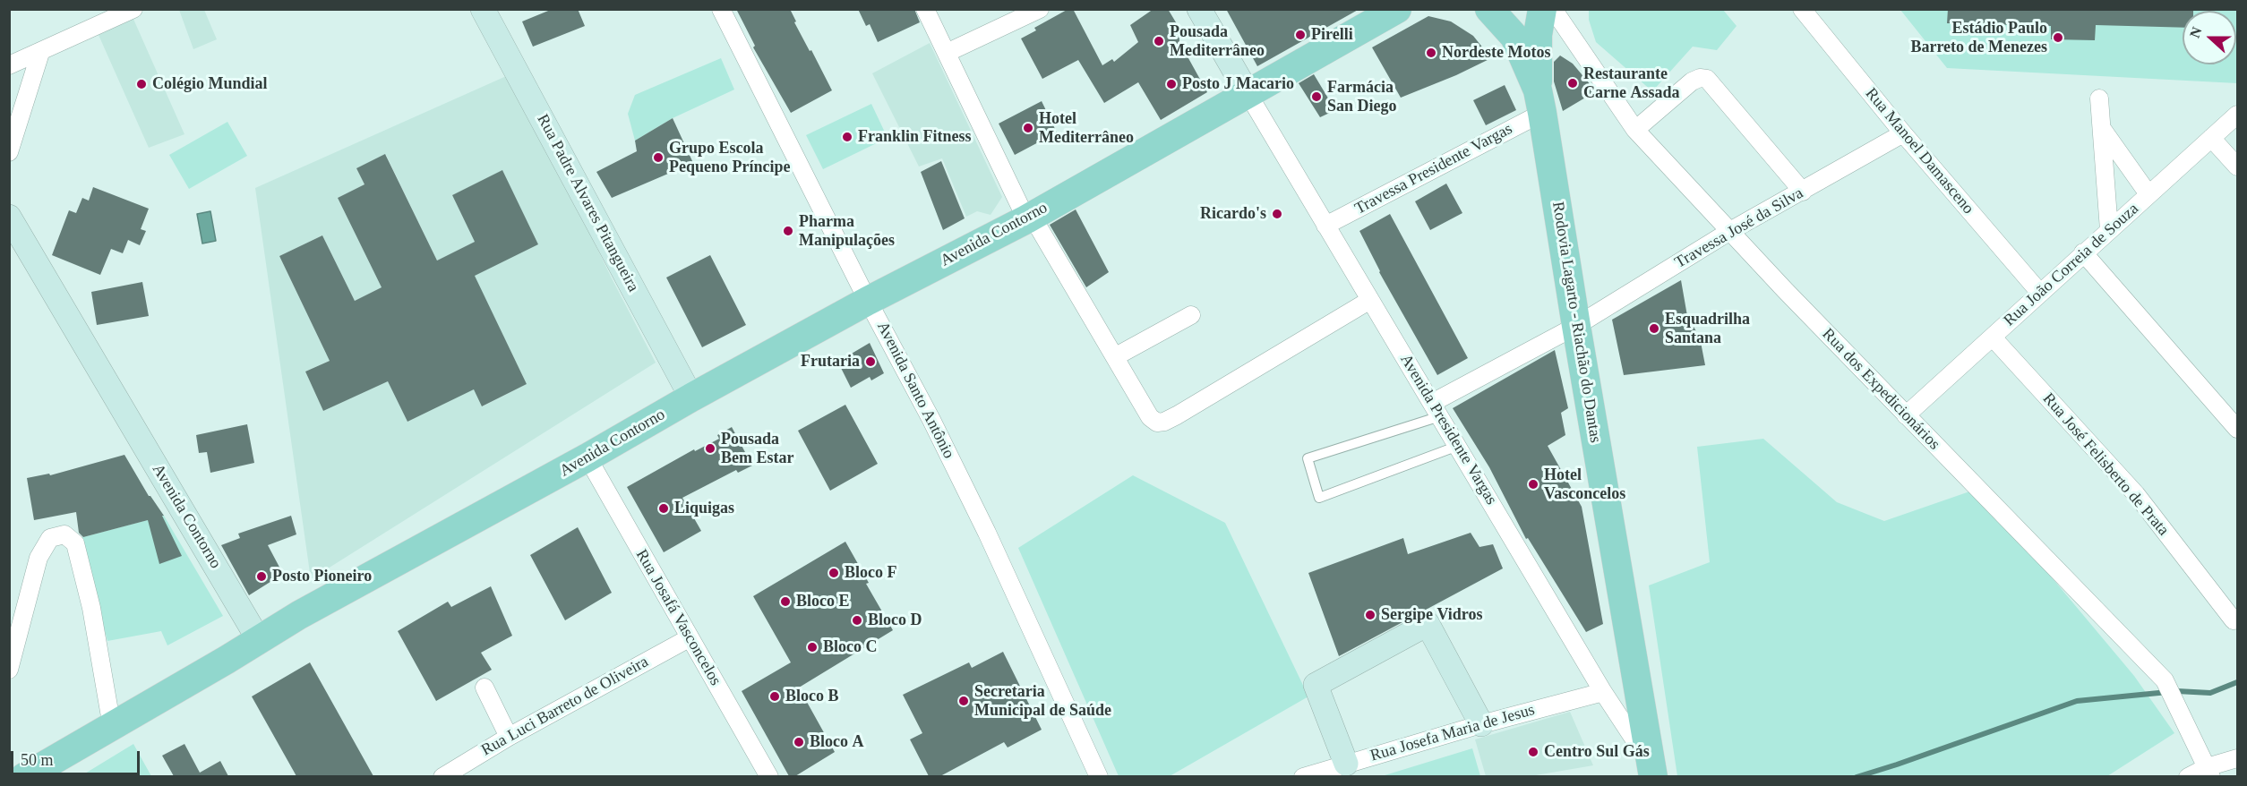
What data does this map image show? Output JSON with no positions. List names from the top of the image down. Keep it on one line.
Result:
{"streets":{"main road":["Avenida Contorno","Rodovia Lagarto - Riachão do Dantas"],"street":["Rua Manoel Damasceno","Travessa Presidente Vargas","Rua Padre Alvares Pitangueira","Travessa José da Silva","Rua João Correia de Souza","Rua dos Expedicionários","Avenida Santo Antônio","Avenida Presidente Vargas","Rua José Felisberto de Prata","Rua Josafá Vasconcelos","Rua Luci Barreto de Oliveira","Rua Josefa Maria de Jesus"]},"crossings":[["Rua Manoel Damasceno","Travessa José da Silva"],["Rua Manoel Damasceno","Rua João Correia de Souza"],["Travessa Presidente Vargas","Rodovia Lagarto - Riachão do Dantas"],["Travessa Presidente Vargas","Avenida Presidente Vargas"],["Rua Padre Alvares Pitangueira","Avenida Contorno"],["Travessa José da Silva","Rodovia Lagarto - Riachão do Dantas"],["Travessa José da Silva","Rua dos Expedicionários"],["Travessa José da Silva","Avenida Presidente Vargas"],["Avenida Contorno","Avenida Santo Antônio"],["Avenida Contorno","Avenida Presidente Vargas"],["Avenida Contorno","Rua Josafá Vasconcelos"],["Rua João Correia de Souza","Rua dos Expedicionários"],["Rua João Correia de Souza","Rua José Felisberto de Prata"],["Rodovia Lagarto - Riachão do Dantas","Avenida Presidente Vargas"],["Avenida Presidente Vargas","Rua Josefa Maria de Jesus"],["Rua Josafá Vasconcelos","Rua Luci Barreto de Oliveira"]],"places":["Pirelli","Estádio Paulo Barreto de Menezes","Pousada Mediterrâneo","Nordeste Motos","Restaurante Carne Assada","Colégio Mundial","Posto J Macario","Farmácia San Diego","Hotel Mediterrâneo","Franklin Fitness","Grupo Escola Pequeno Príncipe","Ricardo's","Pharma Manipulações","Esquadrilha Santana","Frutaria","Pousada Bem Estar","Hotel Vasconcelos","Liquigas","Bloco F","Posto Pioneiro","Bloco E","Sergipe Vidros","Bloco D","Bloco C","Bloco B","Secretaria Municipal de Saúde","Bloco A","Centro Sul Gás"],"scale_bar":"50 m","north":"left"}
